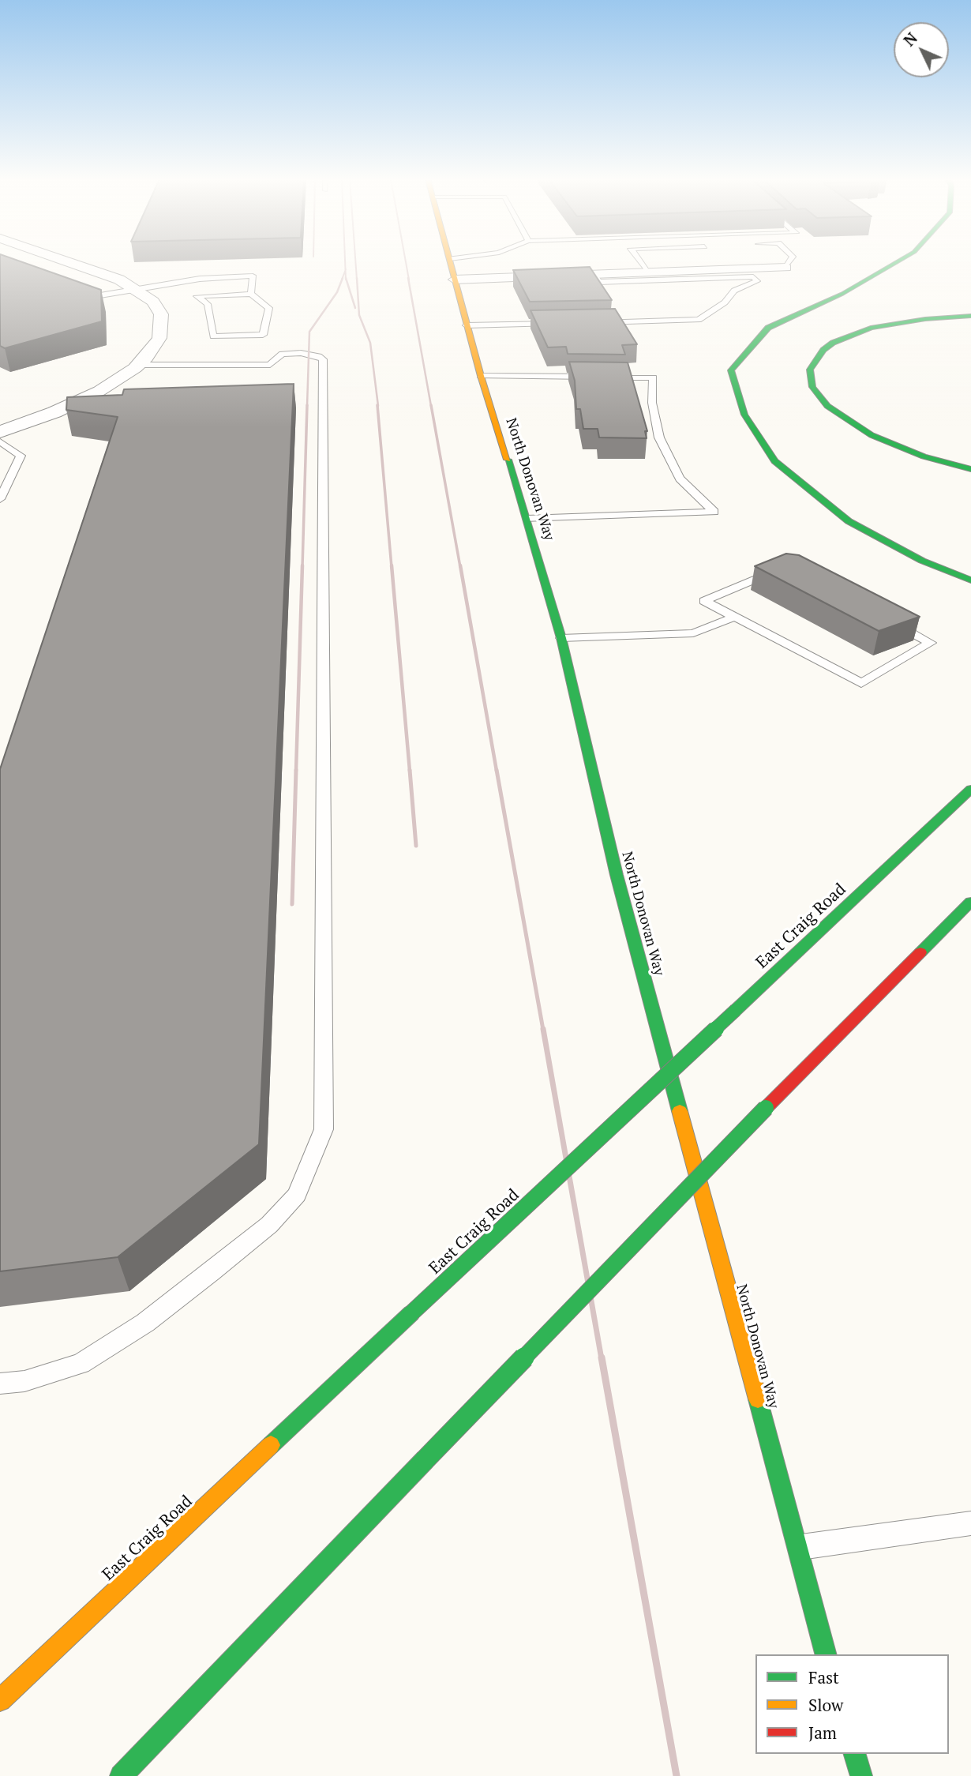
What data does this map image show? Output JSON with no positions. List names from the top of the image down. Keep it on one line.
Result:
{"streets":{"main road":["North Donovan Way","East Craig Road"]},"legend":["Fast","Slow","Jam"],"north":"top left"}
